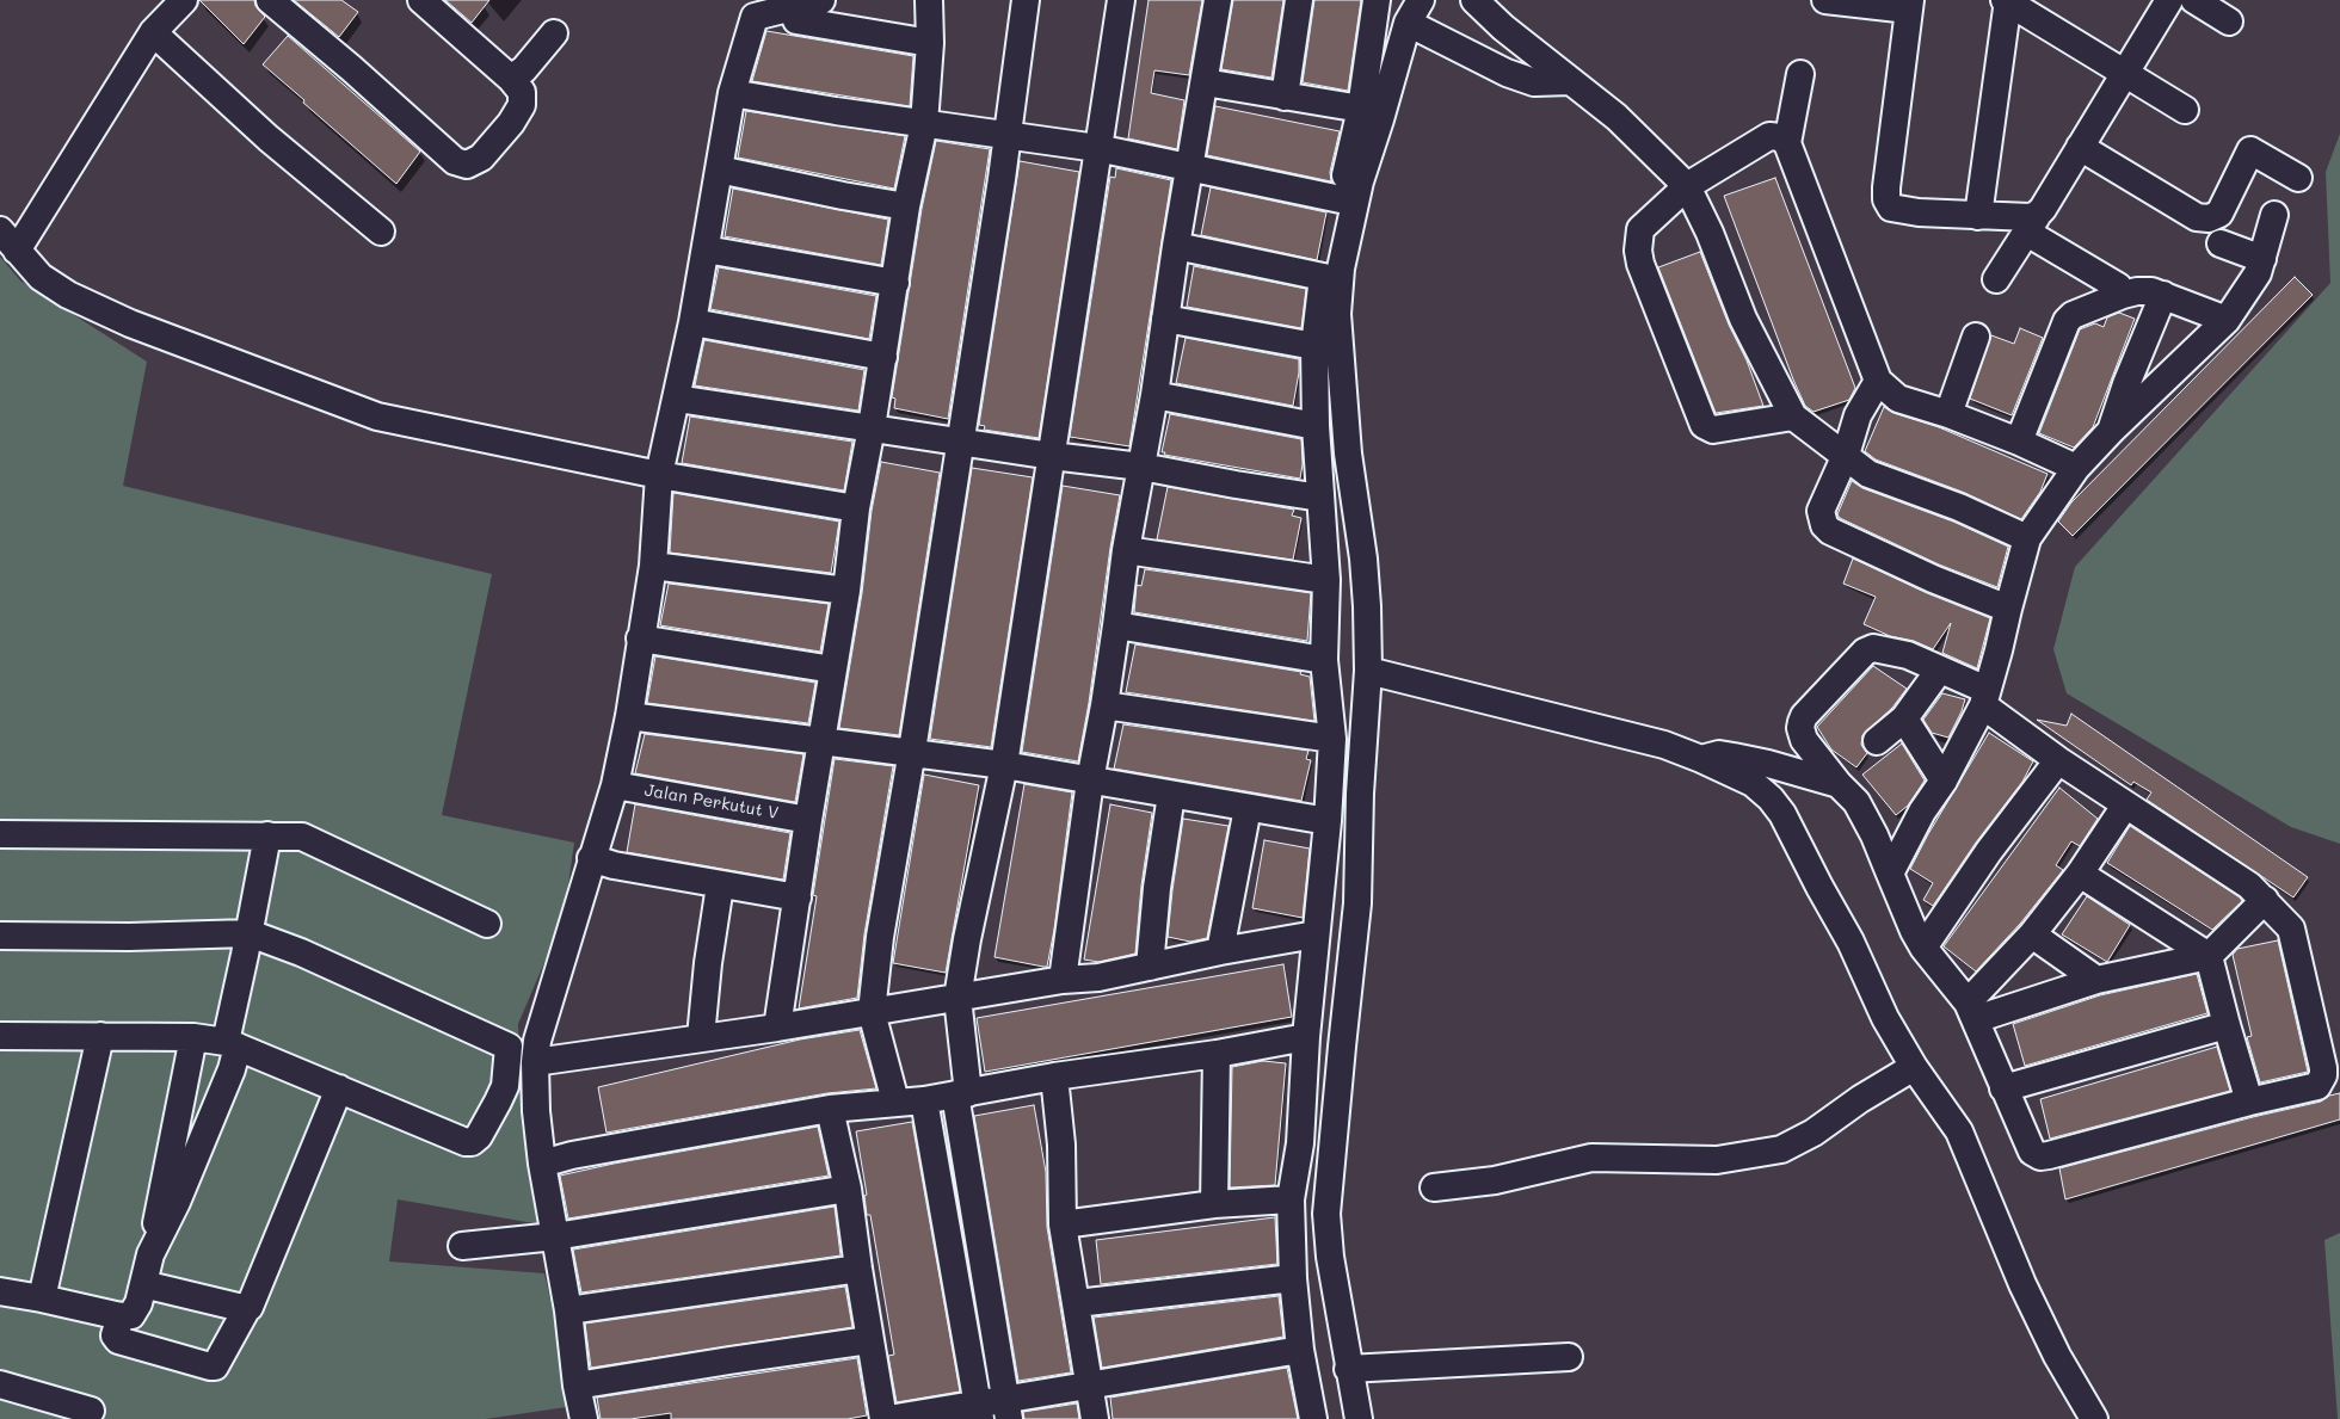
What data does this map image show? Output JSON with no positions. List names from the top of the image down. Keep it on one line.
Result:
{"streets":{"street":["Jalan Perkutut V"]}}
